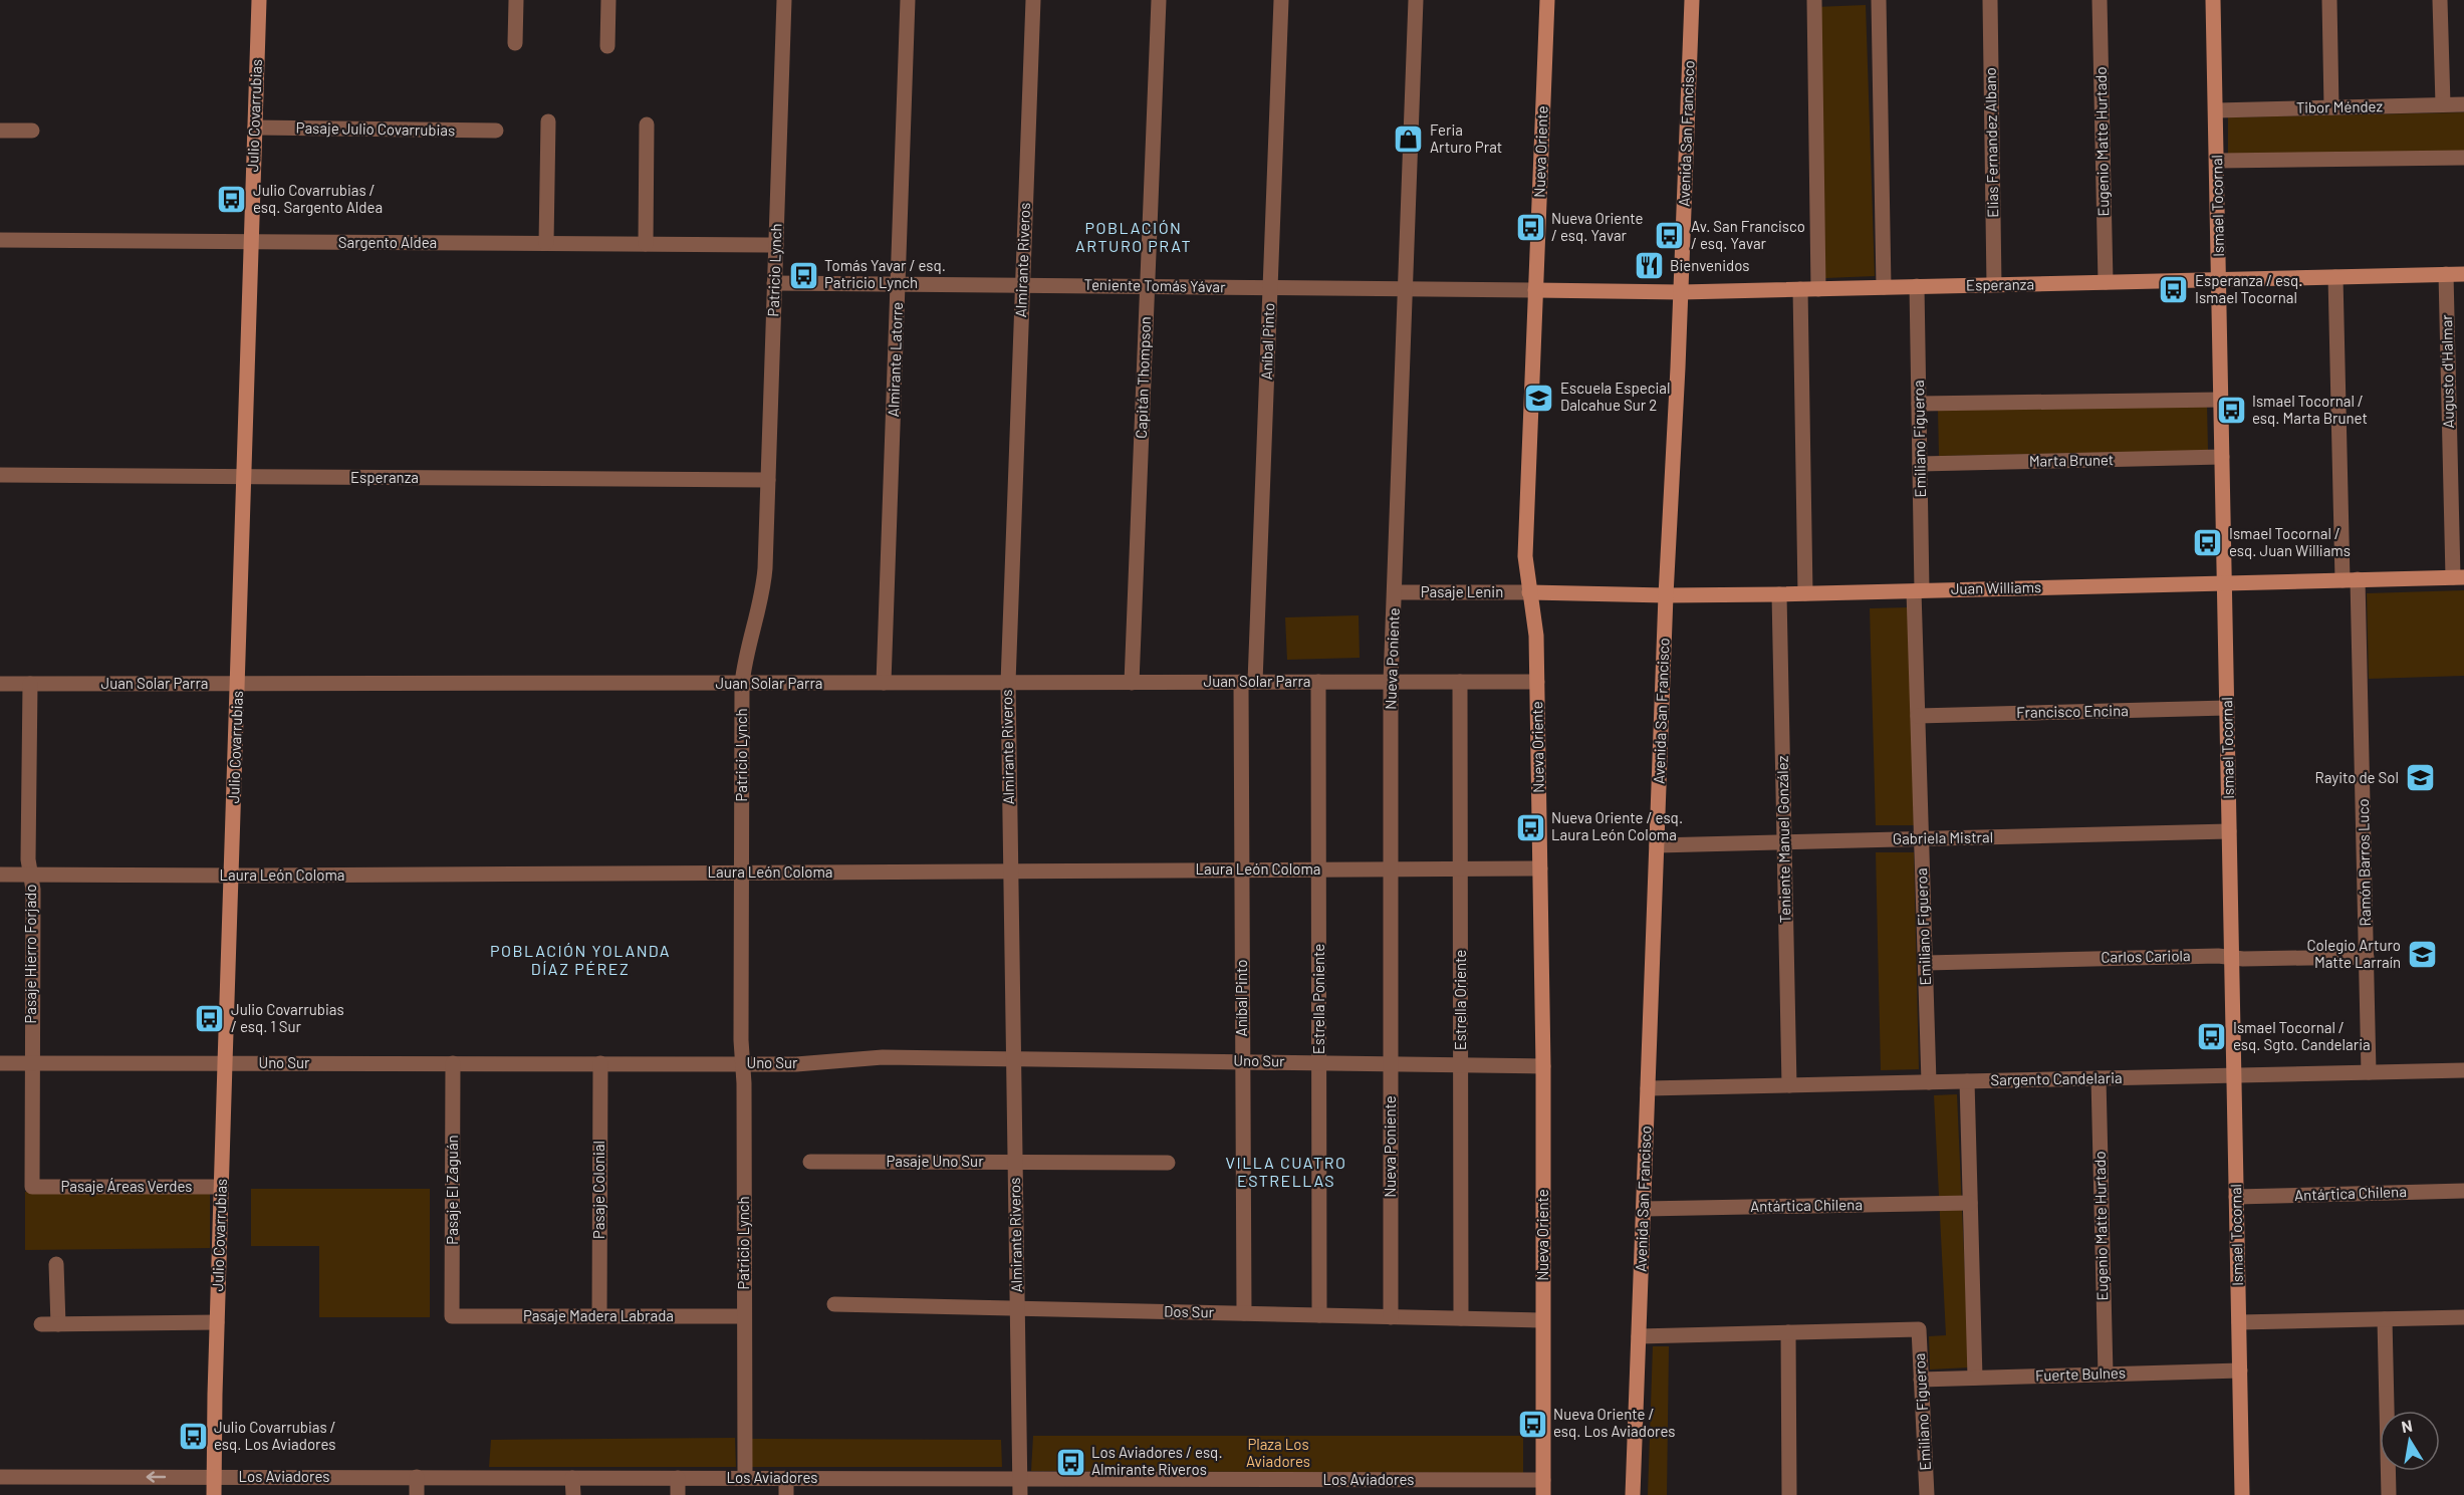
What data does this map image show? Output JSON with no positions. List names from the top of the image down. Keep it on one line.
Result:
{"streets":{"street":["Tibor Méndez","Julio Covarrubias","Pasaje Julio Covarrubias","Avenida San Francisco","Eugenio Matte Hurtado","Elias Fernandez Albano","Nueva Oriente","Ismael Tocornal","Sargento Aldea","Almirante Riveros","Patricio Lynch","Esperanza","Teniente Tomás Yávar","Aníbal Pinto","Almirante Latorre","Augusto d'Halmar","Capitán Thompson","Emiliano Figueroa","Marta Brunet","Juan Williams","Pasaje Lenin","Nueva Poniente","Juan Solar Parra","Francisco Encina","Gabriela Mistral","Teniente Manuel González","Ramón Barros Luco","Laura León Coloma","Pasaje Hierro Forjado","Carlos Cariola","Estrella Poniente","Estrella Oriente","Uno Sur","Sargento Candelaria","Pasaje Uno Sur","Pasaje Áreas Verdes","Pasaje El Zaguán","Pasaje Colonial","Antártica Chilena","Dos Sur","Pasaje Madera Labrada","Fuerte Bulnes","Los Aviadores"]},"crossings":[["Tibor Méndez","Ismael Tocornal"],["Julio Covarrubias","Pasaje Julio Covarrubias"],["Julio Covarrubias","Sargento Aldea"],["Julio Covarrubias","Esperanza"],["Julio Covarrubias","Juan Solar Parra"],["Julio Covarrubias","Laura León Coloma"],["Julio Covarrubias","Uno Sur"],["Julio Covarrubias","Pasaje Áreas Verdes"],["Julio Covarrubias","Los Aviadores"],["Avenida San Francisco","Esperanza"],["Avenida San Francisco","Juan Williams"],["Avenida San Francisco","Gabriela Mistral"],["Avenida San Francisco","Sargento Candelaria"],["Avenida San Francisco","Antártica Chilena"],["Eugenio Matte Hurtado","Esperanza"],["Eugenio Matte Hurtado","Sargento Candelaria"],["Eugenio Matte Hurtado","Fuerte Bulnes"],["Elias Fernandez Albano","Esperanza"],["Nueva Oriente","Esperanza"],["Nueva Oriente","Teniente Tomás Yávar"],["Nueva Oriente","Juan Williams"],["Nueva Oriente","Pasaje Lenin"],["Nueva Oriente","Juan Solar Parra"],["Nueva Oriente","Laura León Coloma"],["Nueva Oriente","Uno Sur"],["Nueva Oriente","Dos Sur"],["Nueva Oriente","Los Aviadores"],["Ismael Tocornal","Esperanza"],["Ismael Tocornal","Marta Brunet"],["Ismael Tocornal","Juan Williams"],["Ismael Tocornal","Francisco Encina"],["Ismael Tocornal","Gabriela Mistral"],["Ismael Tocornal","Carlos Cariola"],["Ismael Tocornal","Sargento Candelaria"],["Ismael Tocornal","Antártica Chilena"],["Ismael Tocornal","Fuerte Bulnes"],["Sargento Aldea","Patricio Lynch"],["Almirante Riveros","Teniente Tomás Yávar"],["Almirante Riveros","Juan Solar Parra"],["Almirante Riveros","Laura León Coloma"],["Almirante Riveros","Uno Sur"],["Almirante Riveros","Pasaje Uno Sur"],["Almirante Riveros","Dos Sur"],["Almirante Riveros","Los Aviadores"],["Patricio Lynch","Esperanza"],["Patricio Lynch","Teniente Tomás Yávar"],["Patricio Lynch","Juan Solar Parra"],["Patricio Lynch","Laura León Coloma"],["Patricio Lynch","Uno Sur"],["Patricio Lynch","Pasaje Madera Labrada"],["Patricio Lynch","Los Aviadores"],["Esperanza","Teniente Tomás Yávar"],["Esperanza","Augusto d'Halmar"],["Esperanza","Emiliano Figueroa"],["Esperanza","Ramón Barros Luco"],["Teniente Tomás Yávar","Aníbal Pinto"],["Teniente Tomás Yávar","Almirante Latorre"],["Teniente Tomás Yávar","Capitán Thompson"],["Teniente Tomás Yávar","Nueva Poniente"],["Aníbal Pinto","Juan Solar Parra"],["Aníbal Pinto","Laura León Coloma"],["Aníbal Pinto","Uno Sur"],["Aníbal Pinto","Dos Sur"],["Almirante Latorre","Juan Solar Parra"],["Augusto d'Halmar","Juan Williams"],["Capitán Thompson","Juan Solar Parra"],["Emiliano Figueroa","Marta Brunet"],["Emiliano Figueroa","Juan Williams"],["Emiliano Figueroa","Francisco Encina"],["Emiliano Figueroa","Gabriela Mistral"],["Emiliano Figueroa","Carlos Cariola"],["Emiliano Figueroa","Sargento Candelaria"],["Emiliano Figueroa","Fuerte Bulnes"],["Juan Williams","Pasaje Lenin"],["Juan Williams","Teniente Manuel González"],["Juan Williams","Ramón Barros Luco"],["Pasaje Lenin","Nueva Poniente"],["Nueva Poniente","Juan Solar Parra"],["Nueva Poniente","Laura León Coloma"],["Nueva Poniente","Uno Sur"],["Nueva Poniente","Dos Sur"],["Juan Solar Parra","Pasaje Hierro Forjado"],["Juan Solar Parra","Estrella Poniente"],["Juan Solar Parra","Estrella Oriente"],["Gabriela Mistral","Teniente Manuel González"],["Teniente Manuel González","Sargento Candelaria"],["Ramón Barros Luco","Carlos Cariola"],["Ramón Barros Luco","Sargento Candelaria"],["Laura León Coloma","Pasaje Hierro Forjado"],["Laura León Coloma","Estrella Poniente"],["Laura León Coloma","Estrella Oriente"],["Pasaje Hierro Forjado","Uno Sur"],["Pasaje Hierro Forjado","Pasaje Áreas Verdes"],["Estrella Poniente","Uno Sur"],["Estrella Poniente","Dos Sur"],["Estrella Oriente","Uno Sur"],["Estrella Oriente","Dos Sur"],["Uno Sur","Pasaje El Zaguán"],["Uno Sur","Pasaje Colonial"],["Pasaje El Zaguán","Pasaje Madera Labrada"],["Pasaje Colonial","Pasaje Madera Labrada"]],"districts":["POBLACIÓN ARTURO PRAT","POBLACIÓN YOLANDA DÍAZ PÉREZ","VILLA CUATRO ESTRELLAS"],"parks":["Plaza Los Aviadores"],"places":{"shop":["Feria Arturo Prat"],"bus stop":["Julio Covarrubias / esq. Sargento Aldea","Nueva Oriente / esq. Yavar","Av. San Francisco / esq. Yavar","Tomás Yavar / esq. Patricio Lynch","Esperanza / esq. Ismael Tocornal","Ismael Tocornal / esq. Marta Brunet","Ismael Tocornal / esq. Juan Williams","Nueva Oriente / esq. Laura León Coloma","Julio Covarrubias / esq. 1 Sur","Ismael Tocornal / esq. Sgto. Candelaria","Nueva Oriente / esq. Los Aviadores","Julio Covarrubias / esq. Los Aviadores","Los Aviadores / esq. Almirante Riveros"],"restaurant":["Bienvenidos"],"school or university":["Escuela Especial Dalcahue Sur 2","Rayito de Sol","Colegio Arturo Matte Larraín"]},"north":"top"}
